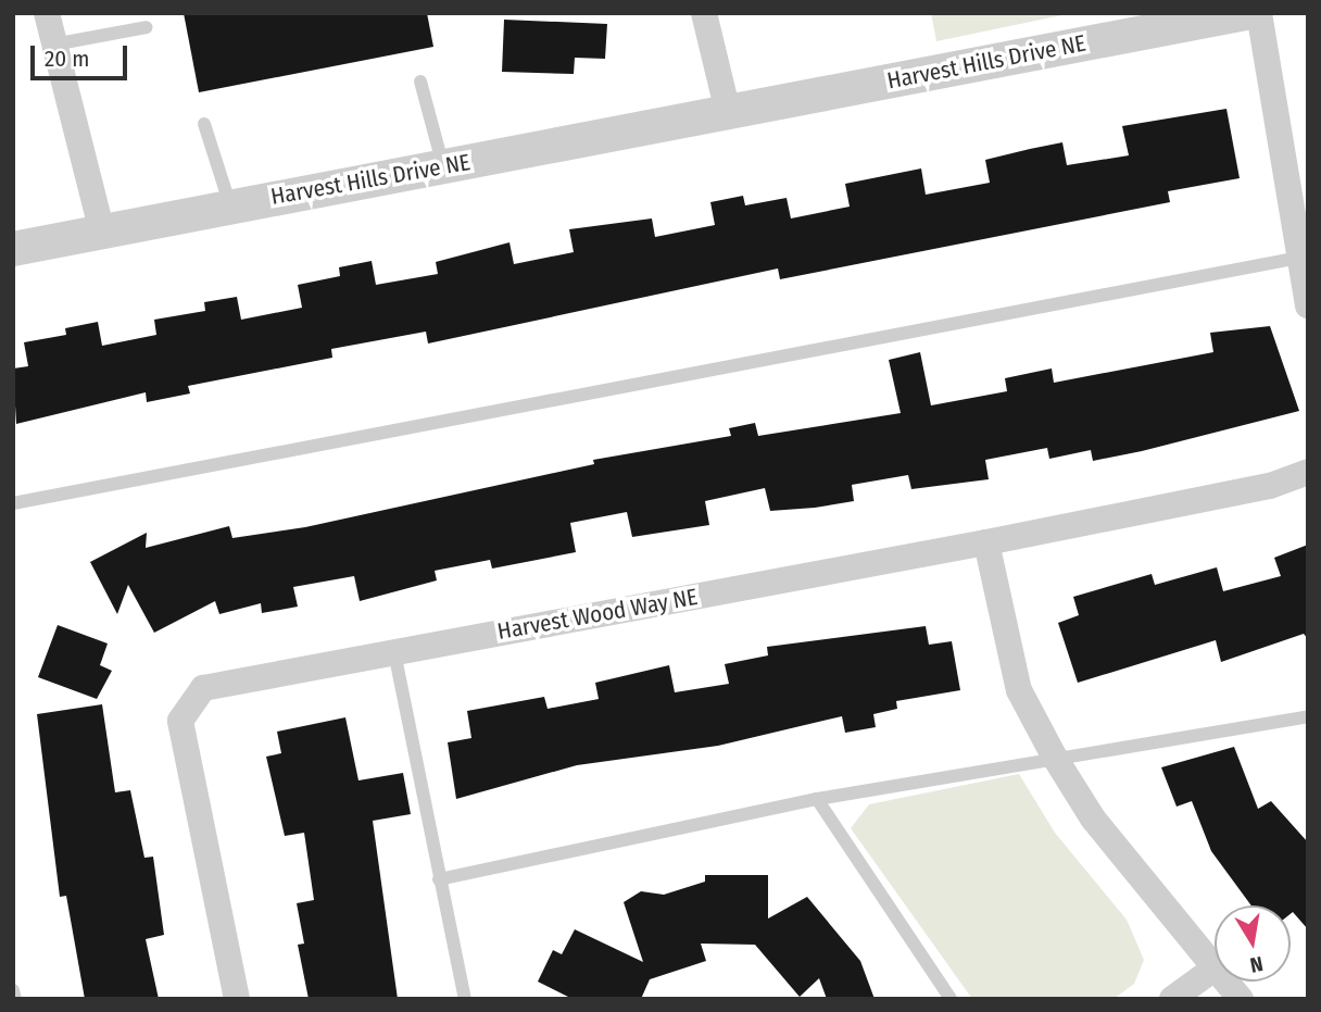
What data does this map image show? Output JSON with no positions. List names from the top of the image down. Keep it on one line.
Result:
{"streets":{"street":["Harvest Hills Drive NE","Harvest Wood Way NE"]},"scale_bar":"20 m","north":"bottom"}
